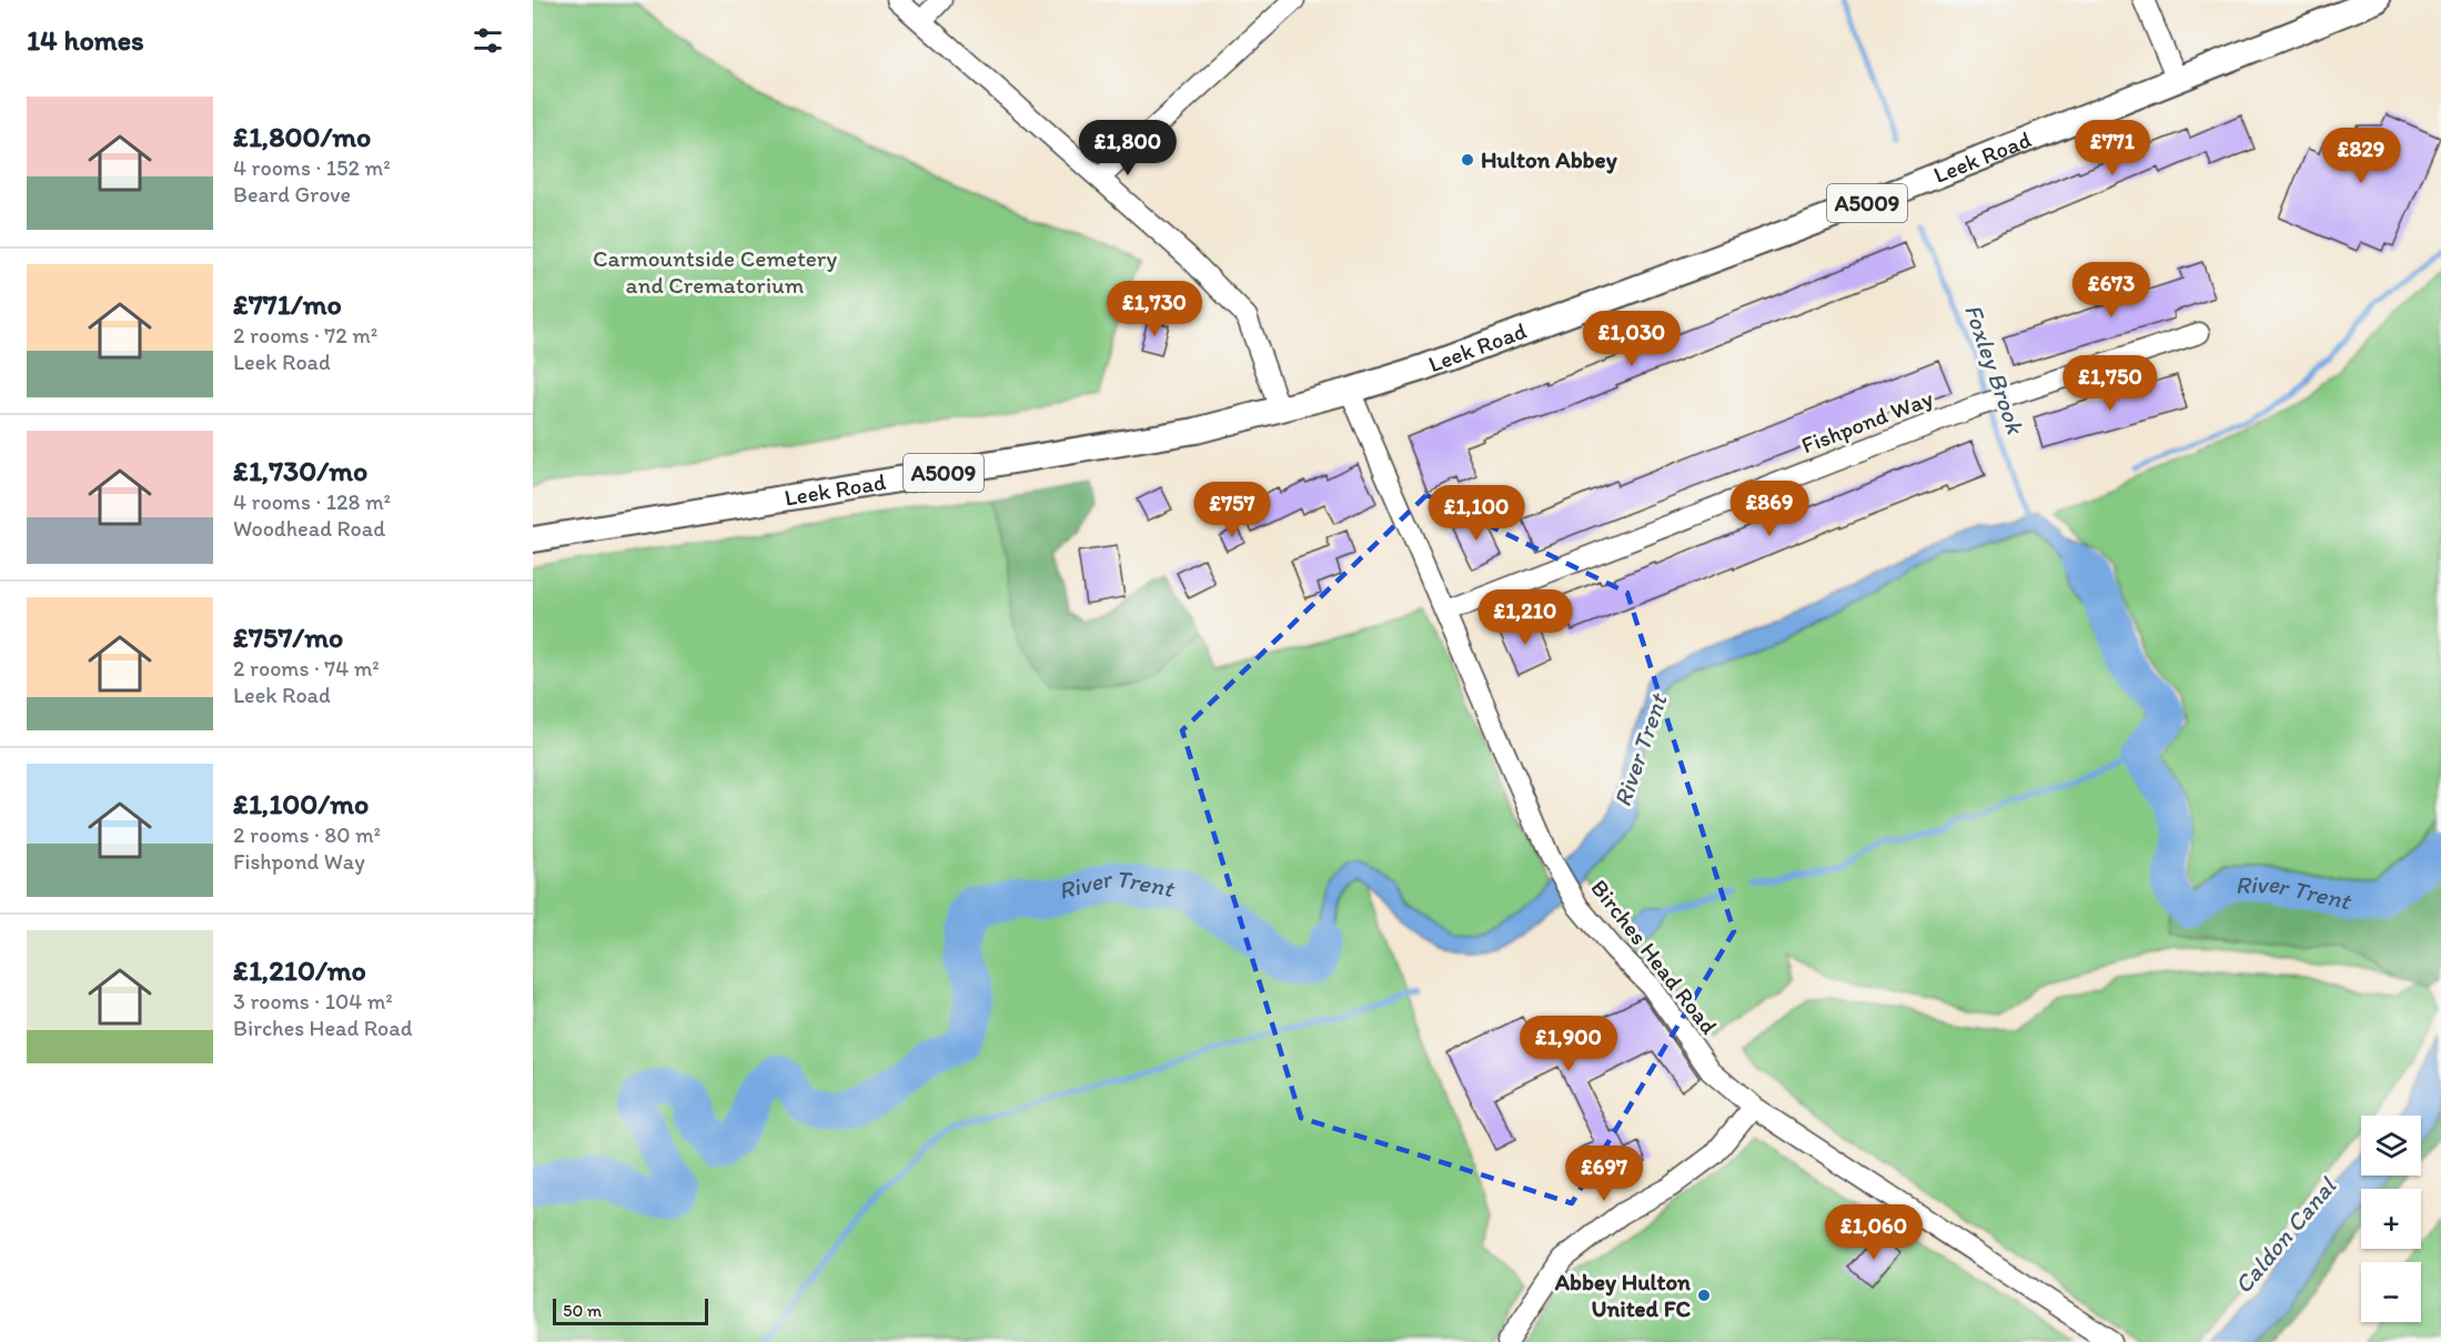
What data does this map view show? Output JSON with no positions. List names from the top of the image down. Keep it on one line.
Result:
{"streets":{"main road":["Leek Road","A5009"],"street":["Fishpond Way","Birches Head Road"]},"crossings":[["Leek Road","Birches Head Road"],["Fishpond Way","Birches Head Road"]],"water":["Foxley Brook","River Trent","Caldon Canal"],"parks":["Carmountside Cemetery and Crematorium"],"places":["Hulton Abbey","Abbey Hulton United FC"],"scale_bar":"50 m","page":{"heading":"14 homes","list":[{"name":"£1,800/mo","note":"4 rooms · 152 m² · Beard Grove"},{"name":"£771/mo","note":"2 rooms · 72 m² · Leek Road"},{"name":"£1,730/mo","note":"4 rooms · 128 m² · Woodhead Road"},{"name":"£757/mo","note":"2 rooms · 74 m² · Leek Road"},{"name":"£1,100/mo","note":"2 rooms · 80 m² · Fishpond Way"},{"name":"£1,210/mo","note":"3 rooms · 104 m² · Birches Head Road"}],"price":["£1,800","£771","£829","£673","£1,730","£1,030","£1,750","£869","£757","£1,100","£1,210","£1,900","£697","£1,060"],"map_buttons":["+","−"],"scale":"50 m"}}
